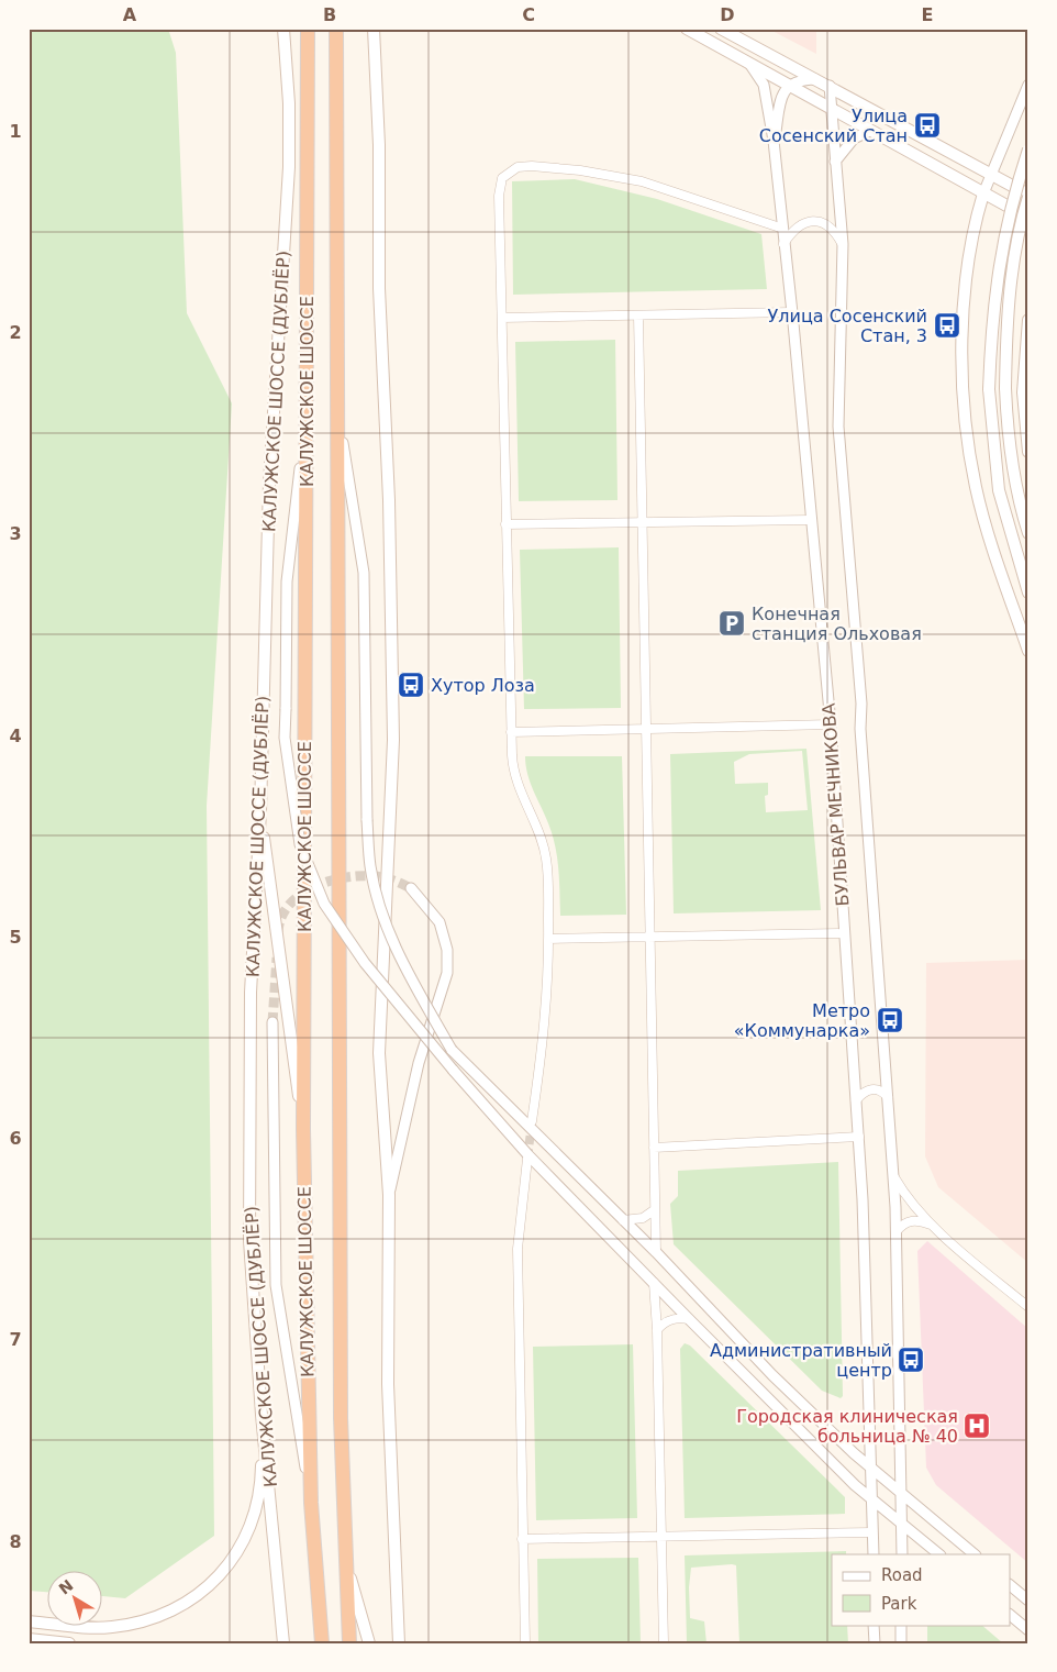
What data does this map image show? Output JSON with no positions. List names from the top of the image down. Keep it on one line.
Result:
{"streets":{"highway":["КАЛУЖСКОЕ ШОССЕ"],"main road":["КАЛУЖСКОЕ ШОССЕ (ДУБЛЁР)"],"street":["БУЛЬВАР МЕЧНИКОВА"]},"places":{"bus stop":["Улица Сосенский Стан","Улица Сосенский Стан, 3","Хутор Лоза","Метро «Коммунарка»","Административный центр"],"parking":["Конечная станция Ольховая"],"hospital":["Городская клиническая больница № 40"]},"legend":["Road","Park"],"north":"top left","grid":{"columns":["A","B","C","D","E"],"rows":["1","2","3","4","5","6","7","8"]}}
